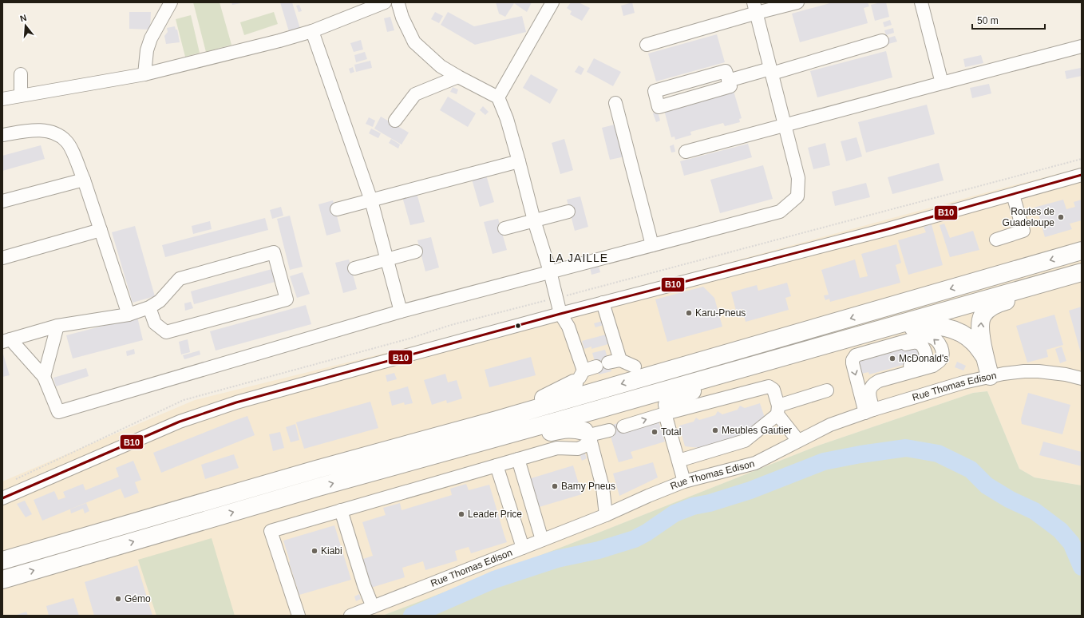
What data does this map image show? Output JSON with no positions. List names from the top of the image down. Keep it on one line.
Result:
{"streets":{"street":["Rue Thomas Edison"]},"districts":["LA JAILLE"],"places":["Routes de Guadeloupe","Karu-Pneus","McDonald's","Meubles Gautier","Total","Bamy Pneus","Leader Price","Kiabi","Gémo"],"lines":["transit line B10"],"scale_bar":"50 m","north":"top"}
